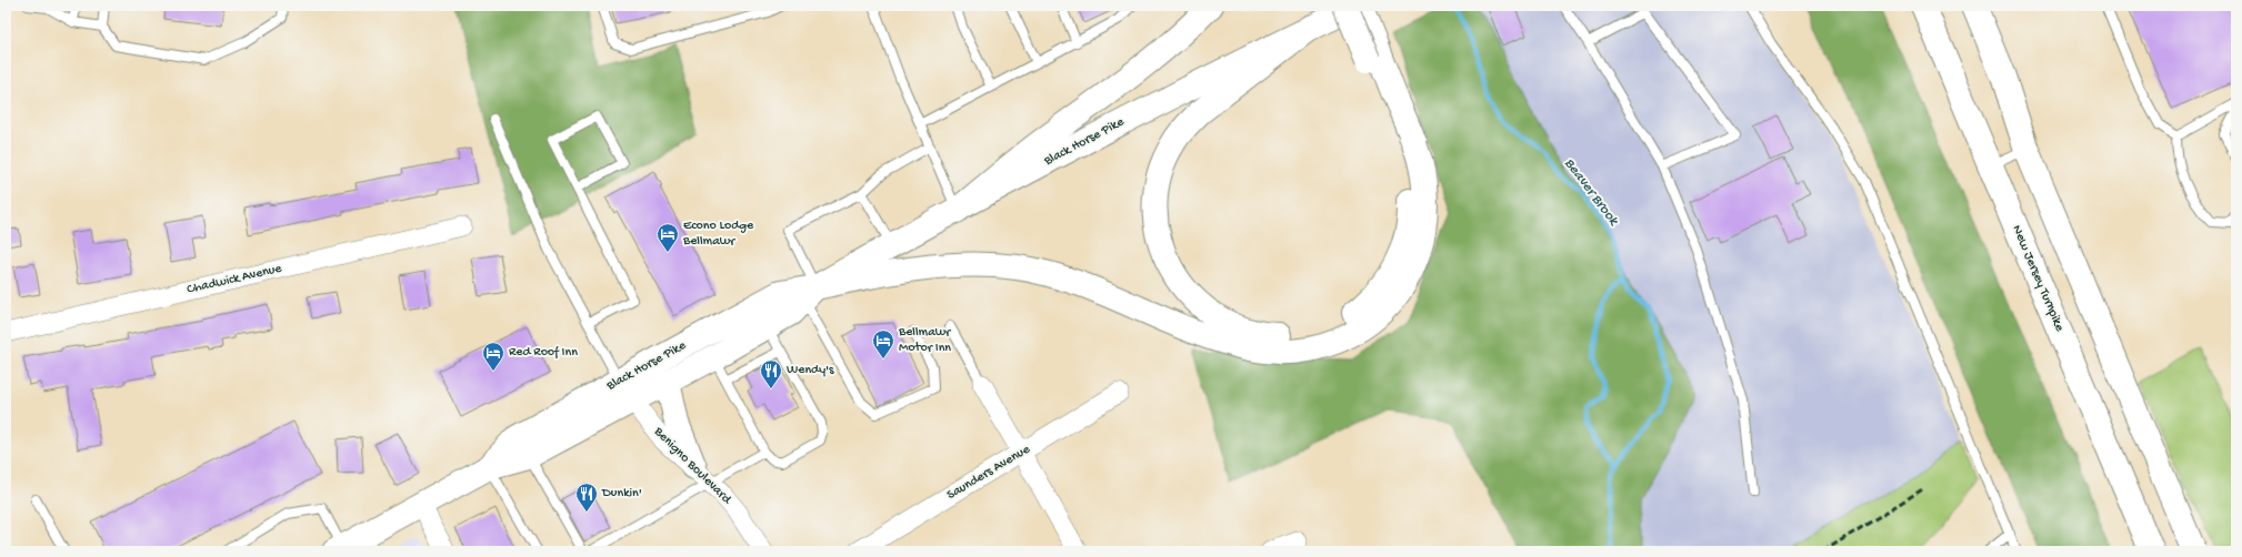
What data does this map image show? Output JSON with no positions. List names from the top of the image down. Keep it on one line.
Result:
{"streets":{"main road":["Black Horse Pike","New Jersey Turnpike"],"street":["Chadwick Avenue","Benigno Boulevard","Saunders Avenue"]},"crossings":[["Black Horse Pike","Benigno Boulevard"]],"water":["Beaver Brook"],"places":{"hotel":["Econo Lodge Bellmawr","Bellmawr Motor Inn","Red Roof Inn"],"restaurant":["Wendy's","Dunkin'"]}}
